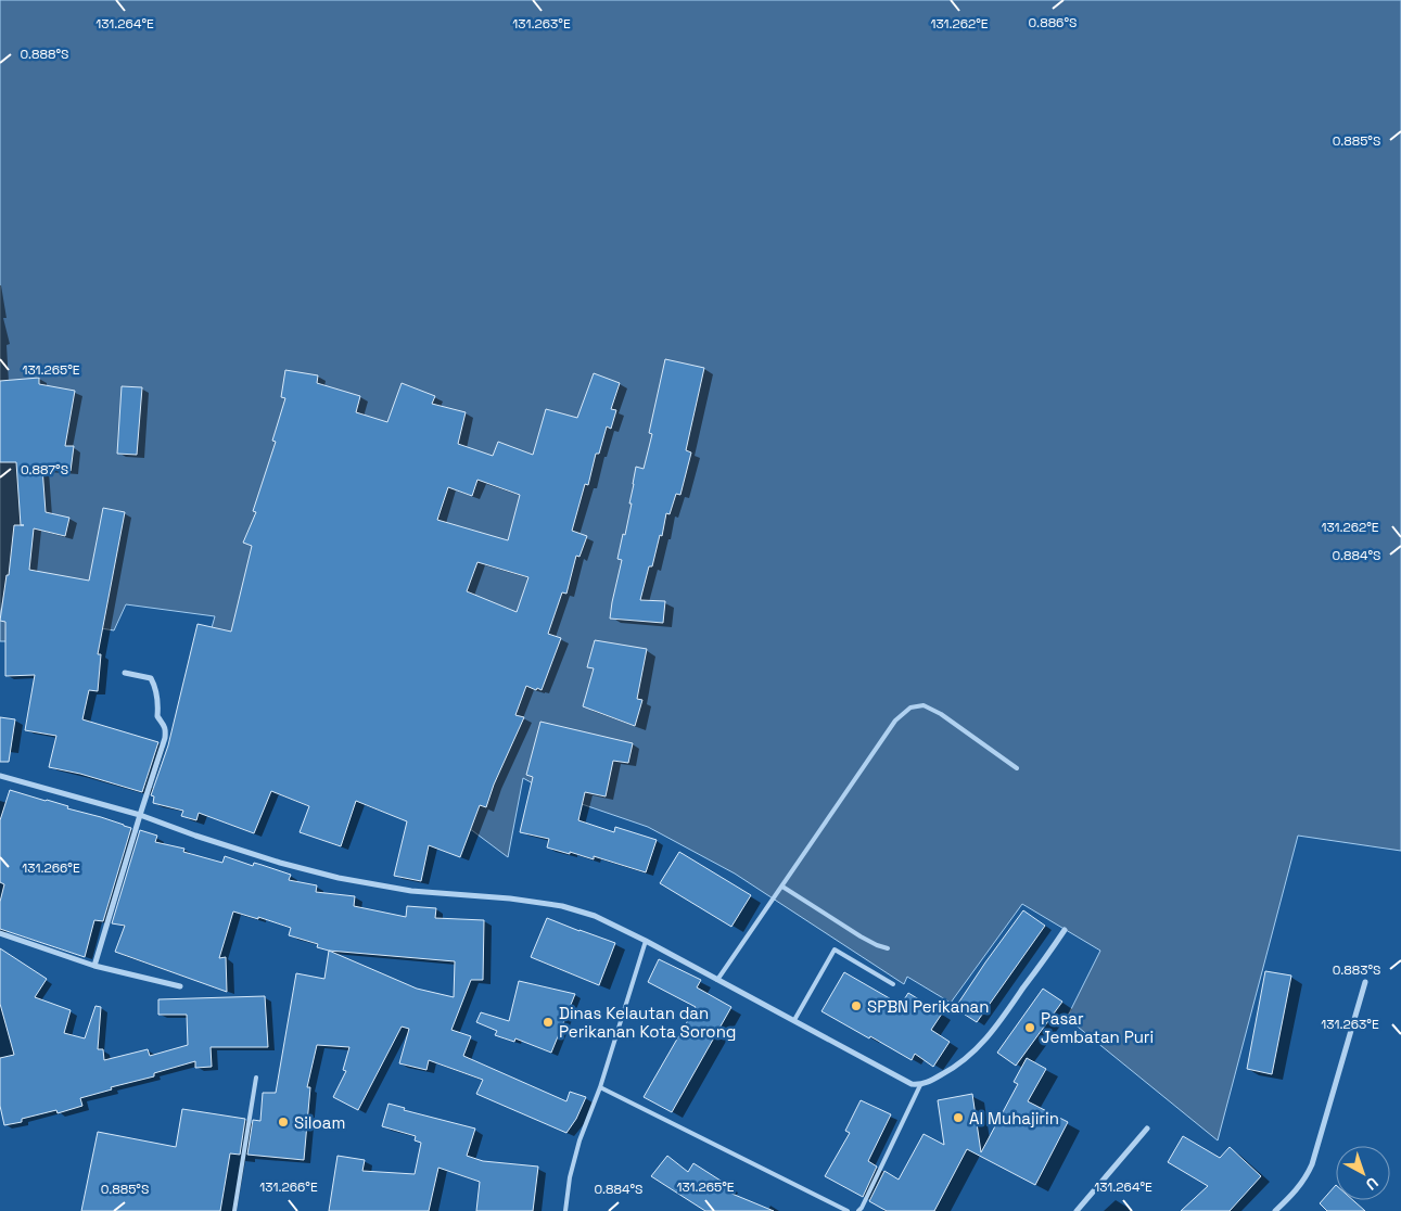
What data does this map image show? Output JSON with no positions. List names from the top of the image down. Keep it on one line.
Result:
{"places":["SPBN Perikanan","Dinas Kelautan dan Perikanan Kota Sorong","Pasar Jembatan Puri","Al Muhajirin","Siloam"],"north":"bottom right","coordinates":["0.886°S","131.262°E","131.264°E","131.263°E","0.888°S","0.885°S","131.265°E","0.887°S","0.884°S","131.266°E","0.883°S"]}
